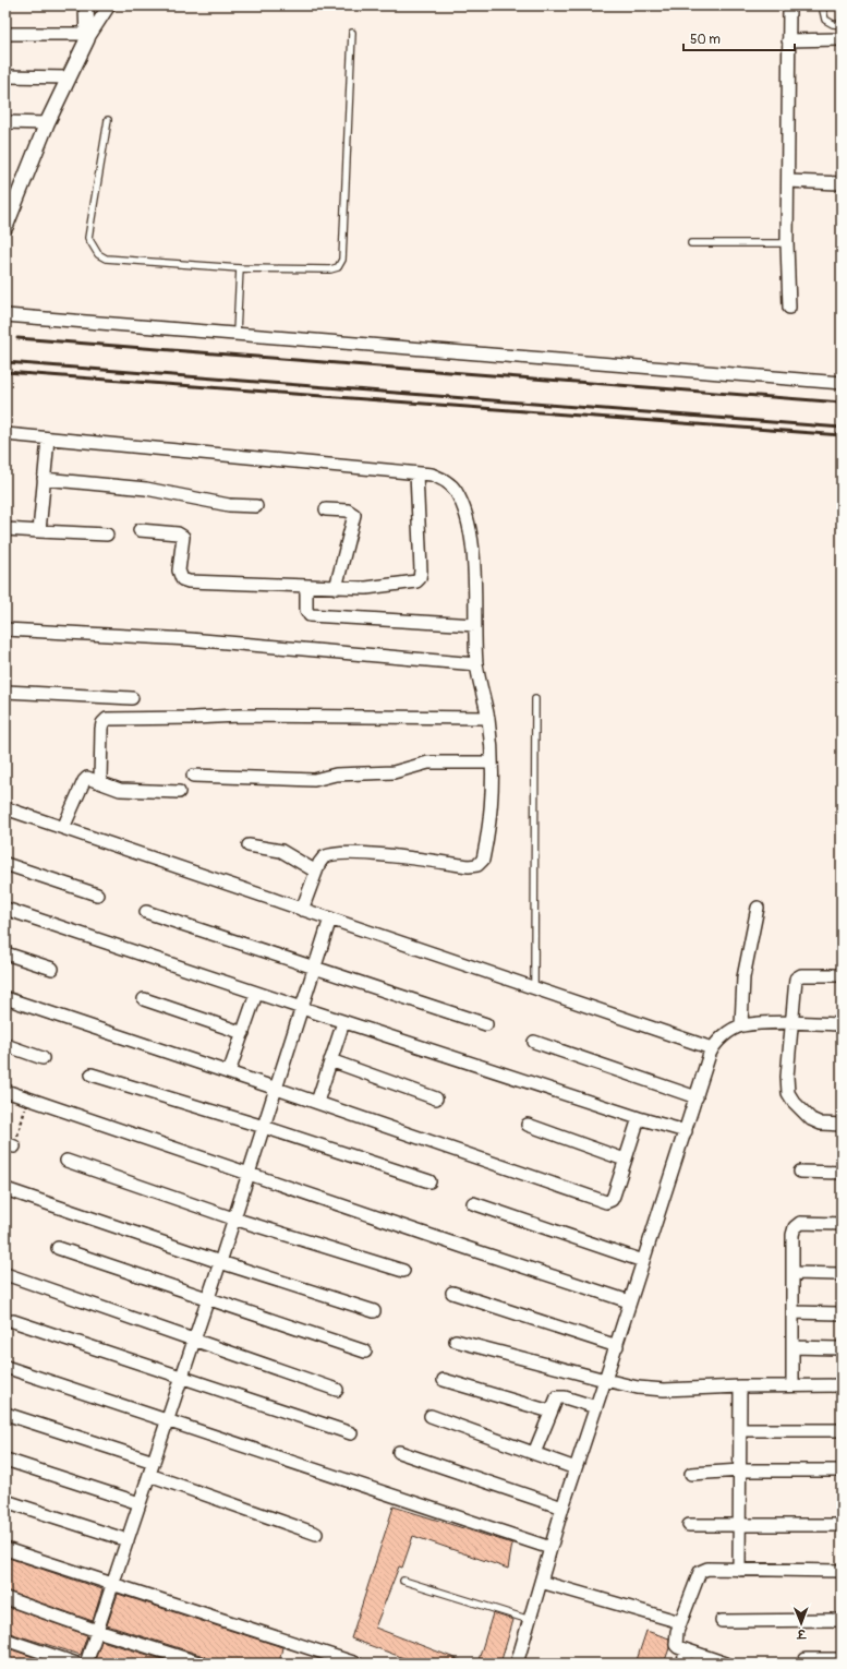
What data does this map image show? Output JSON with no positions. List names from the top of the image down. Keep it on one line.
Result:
{"scale_bar":"50 m","north":"bottom"}
